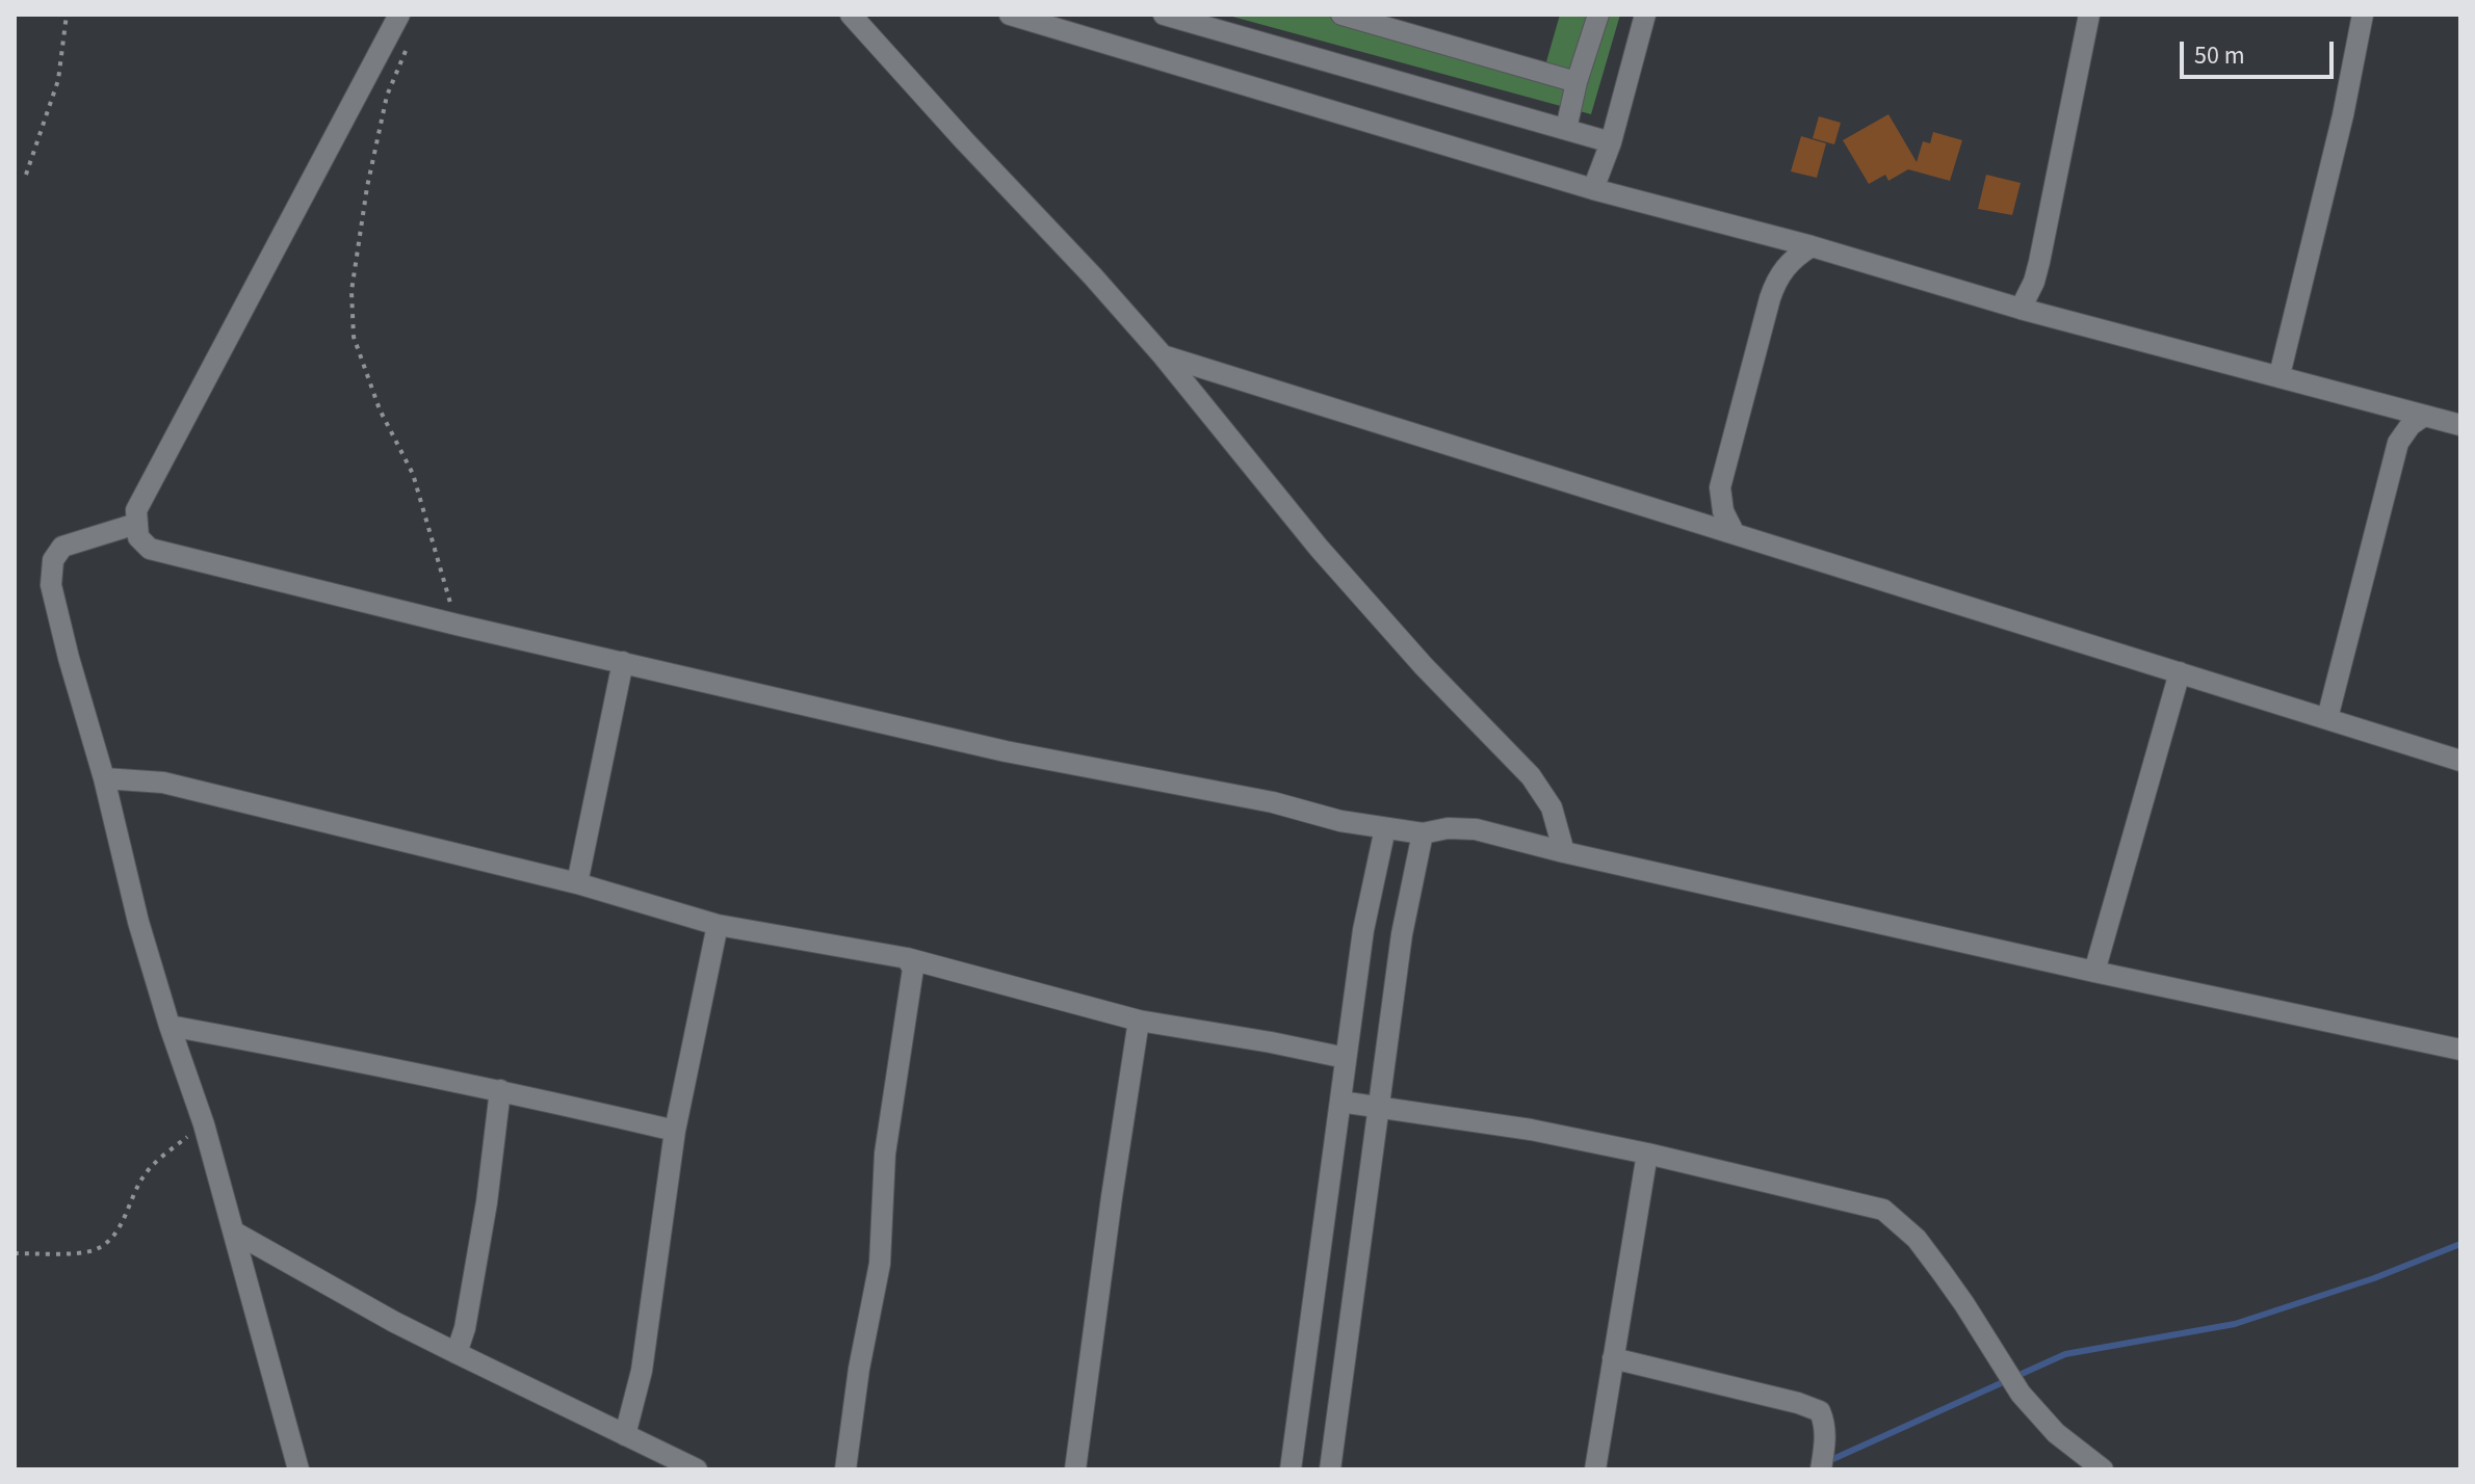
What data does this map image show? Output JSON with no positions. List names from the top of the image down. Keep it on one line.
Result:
{"scale_bar":"50 m"}
